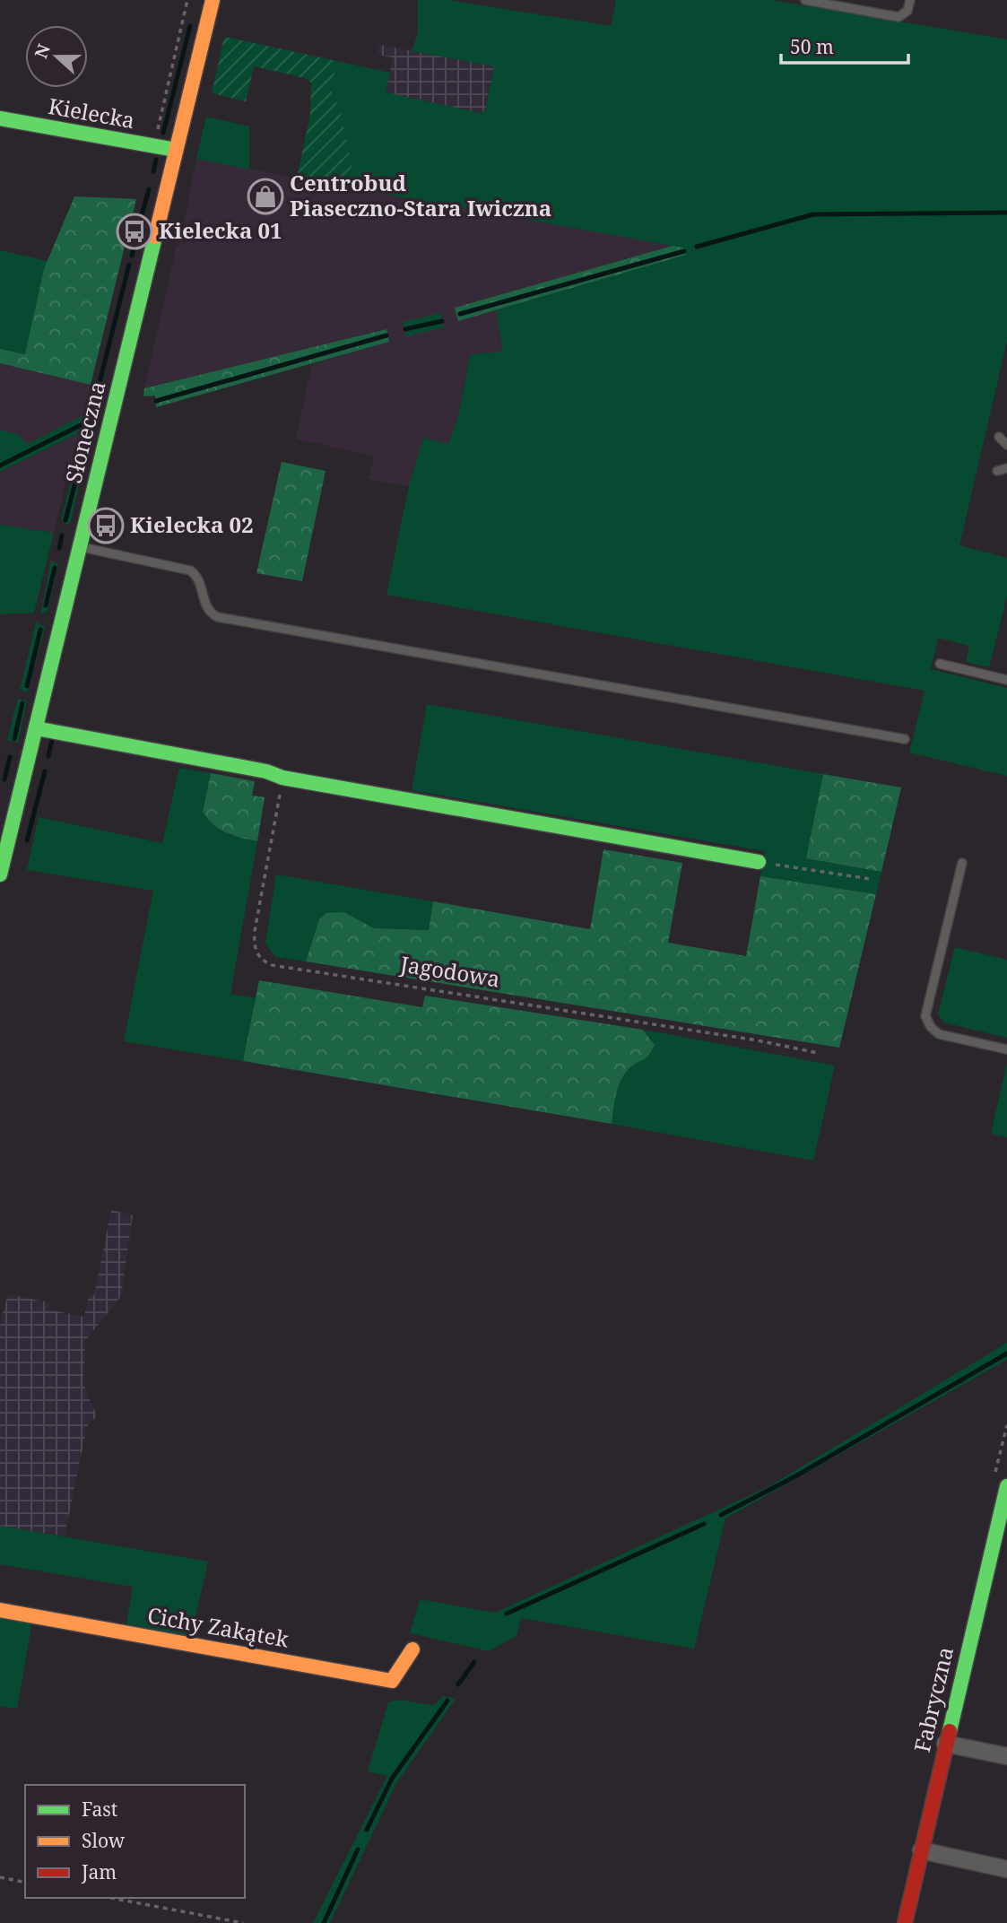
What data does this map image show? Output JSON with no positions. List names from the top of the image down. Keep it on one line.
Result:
{"streets":{"street":["Kielecka","Słoneczna","Cichy Zakątek","Fabryczna"],"path":["Jagodowa"]},"crossings":[["Kielecka","Słoneczna"]],"places":{"shop":["Centrobud Piaseczno-Stara Iwiczna"],"bus stop":["Kielecka 01","Kielecka 02"]},"legend":["Fast","Slow","Jam"],"scale_bar":"50 m","north":"left"}
